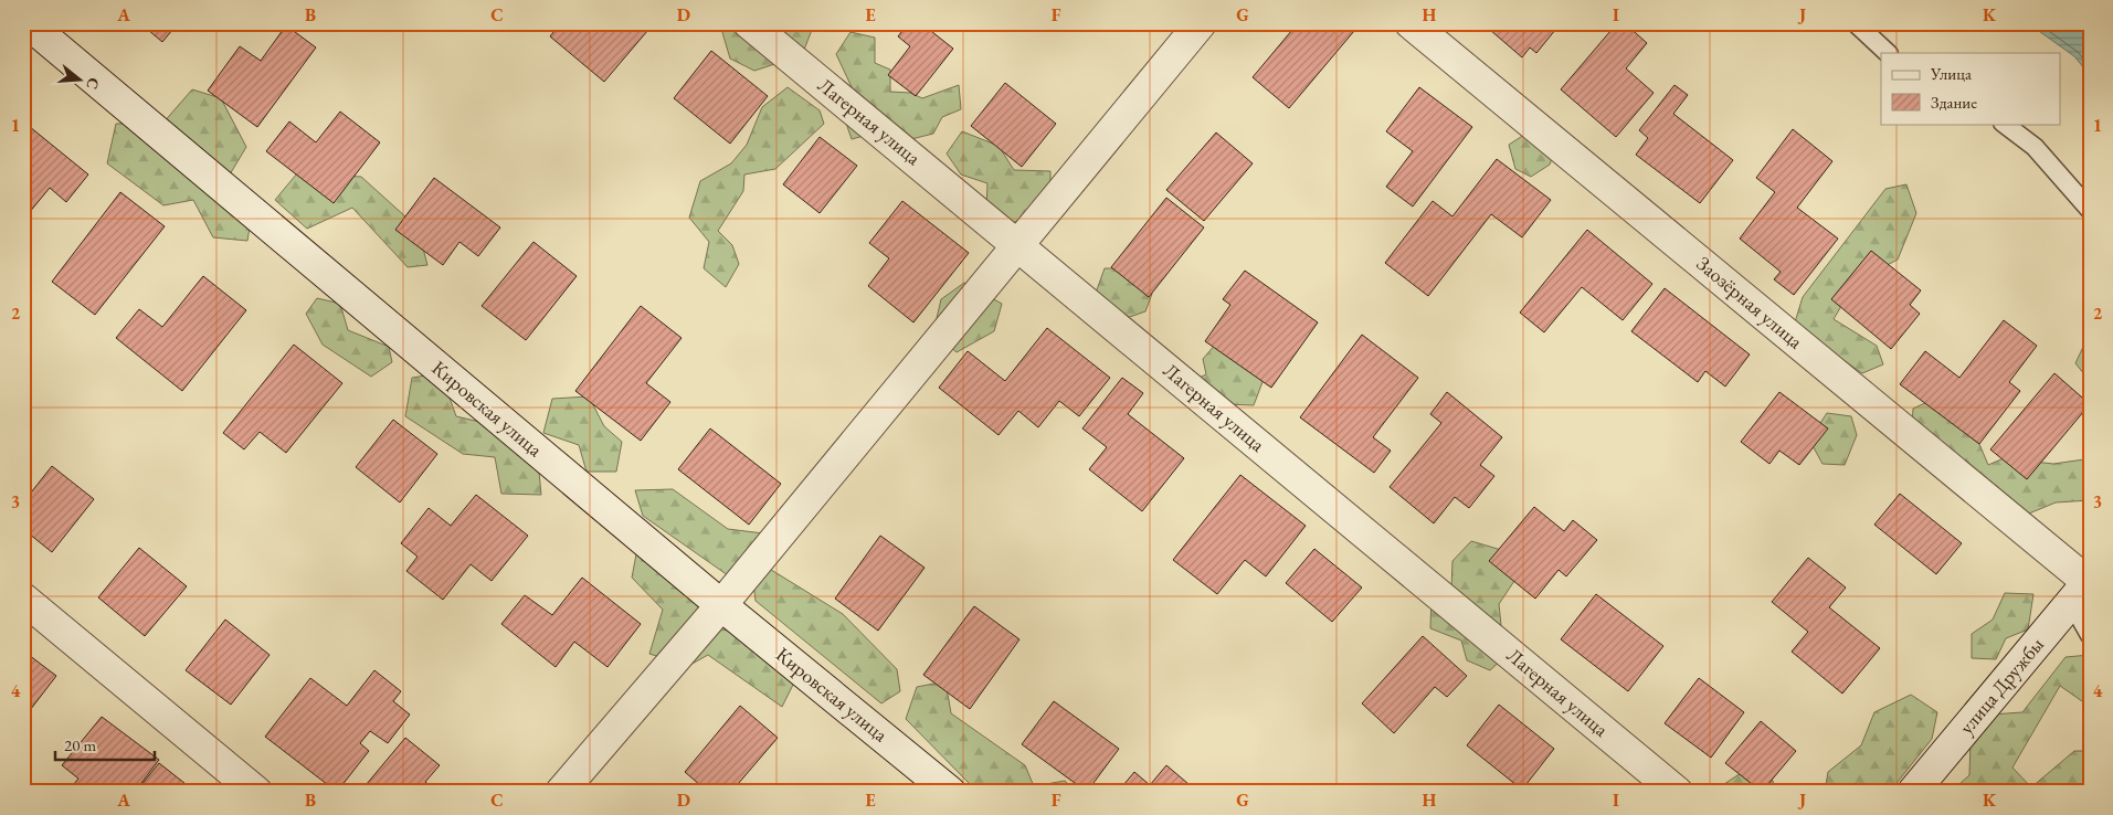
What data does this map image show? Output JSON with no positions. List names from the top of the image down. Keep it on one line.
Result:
{"streets":{"street":["Лагерная улица","Заозёрная улица","Кировская улица","улица Дружбы"]},"crossings":[["Заозёрная улица","улица Дружбы"]],"legend":["Улица","Здание"],"scale_bar":"20 m","north":"right","grid":{"columns":["A","B","C","D","E","F","G","H","I","J","K"],"rows":["1","2","3","4"]}}
